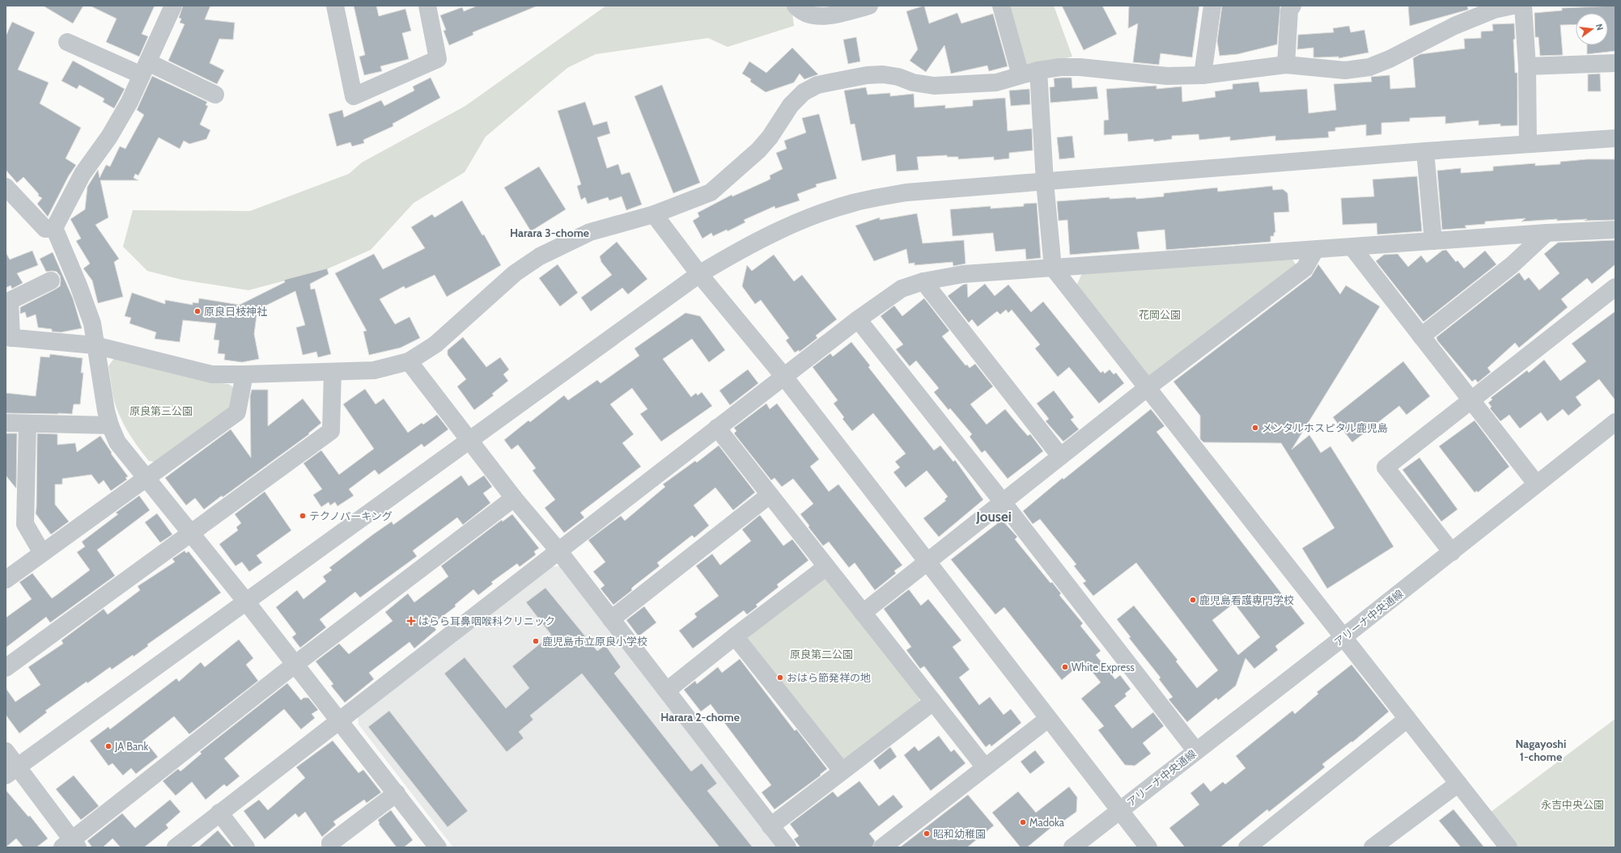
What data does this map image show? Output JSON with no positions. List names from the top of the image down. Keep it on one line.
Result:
{"streets":{"street":["アリーナ中央通線"]},"districts":["Harara 3-chome","Jousei","Harara 2-chome","Nagayoshi 1-chome"],"parks":["花岡公園","原良第三公園","原良第二公園","永吉中央公園"],"places":{"other":["原良日枝神社","メンタルホスピタル鹿児島","テクノパーキング","鹿児島看護専門学校","鹿児島市立原良小学校","White Express","おはら節発祥の地","JA Bank","Madoka","昭和幼稚園"],"health":["はらら耳鼻咽喉科クリニック"]},"north":"right"}
